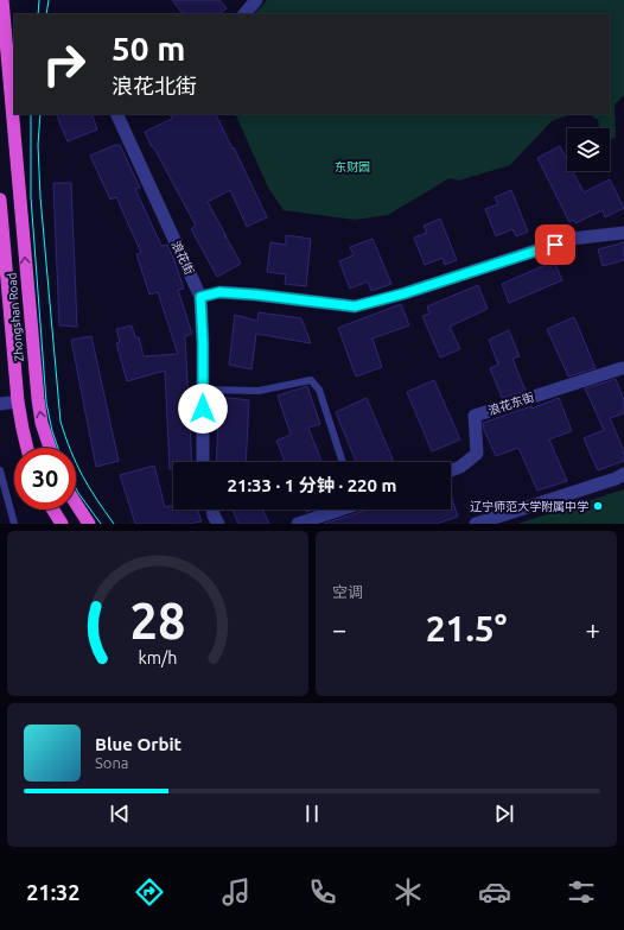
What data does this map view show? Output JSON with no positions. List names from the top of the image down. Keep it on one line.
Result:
{"streets":{"highway":["Zhongshan Road"],"street":["浪花街","浪花东街"]},"parks":["东财园"],"places":["辽宁师范大学附属中学"],"page":{"turn":["50 m","浪花北街"],"limit":"30","trip":"21:33 · 1 分钟 · 220 m","tile":"空调","heat":["−","21.5°","+"],"song":["Blue Orbit","Sona"],"tabs":"21:32","gauge":["28","km/h"]}}
